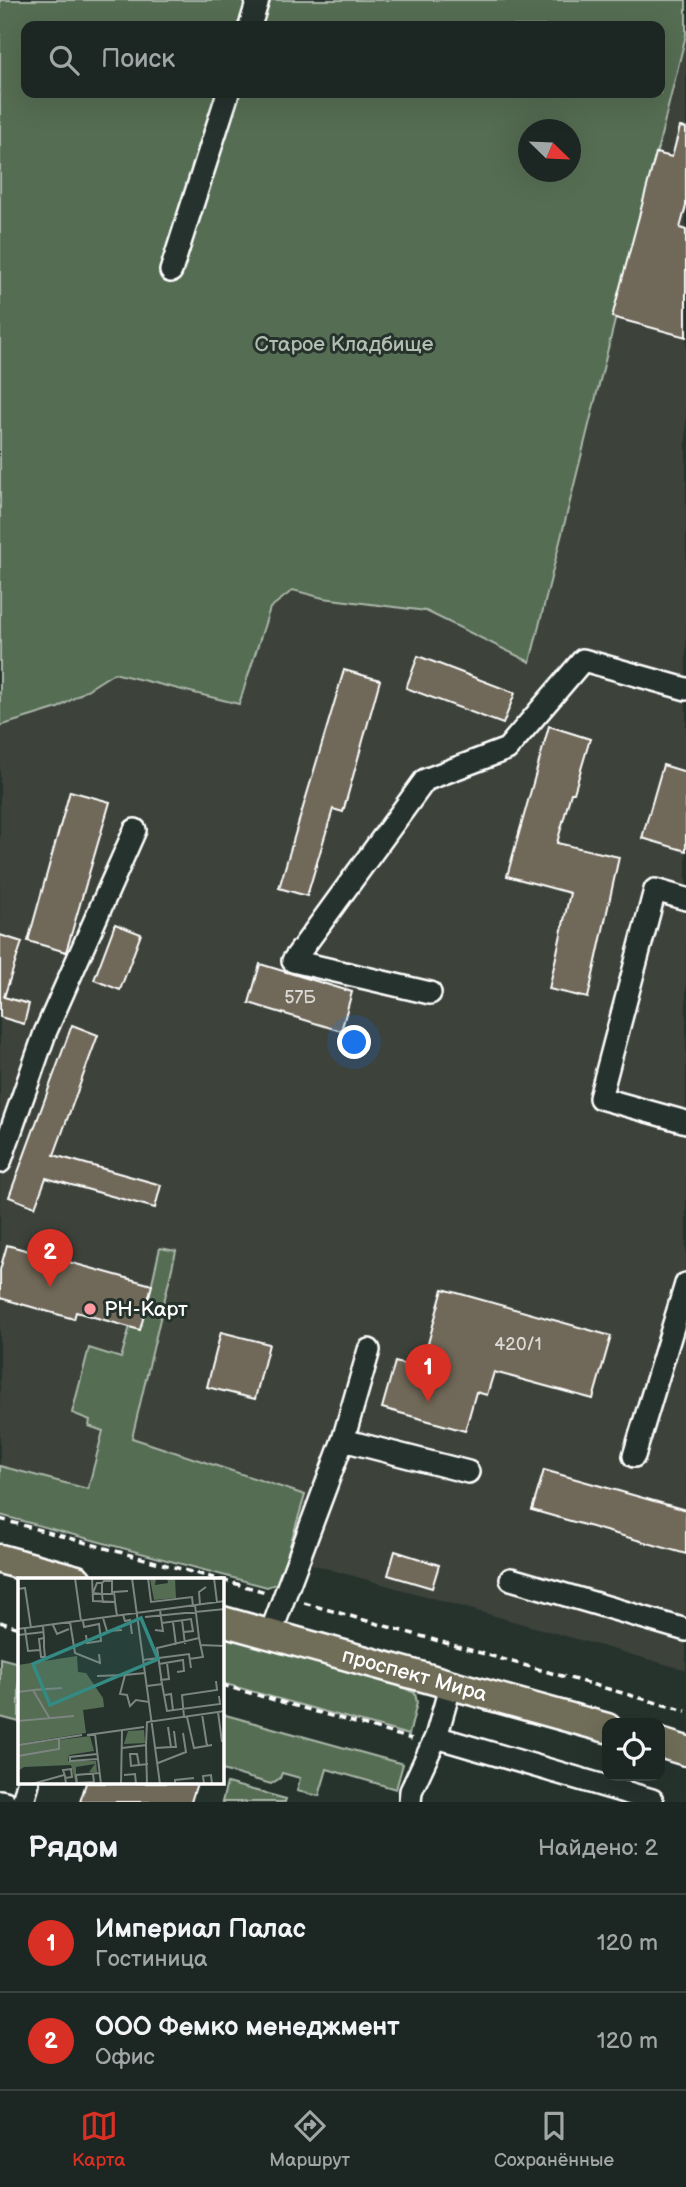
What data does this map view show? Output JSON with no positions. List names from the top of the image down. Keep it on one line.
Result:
{"streets":{"main road":["проспект Мира"]},"parks":["Старое Кладбище"],"places":["РН-Карт"],"house_numbers":["57Б","420/1"],"north":"bottom right","page":{"search":"Поиск","pins":["2","1"],"heading":["Рядом","Найдено: 2"],"list":[{"mark":"1","name":"Империал Палас","note":"Гостиница","value":"120 m"},{"mark":"2","name":"ООО Фемко менеджмент","note":"Офис","value":"120 m"}],"nav":["Карта","Маршрут","Сохранённые"]}}
